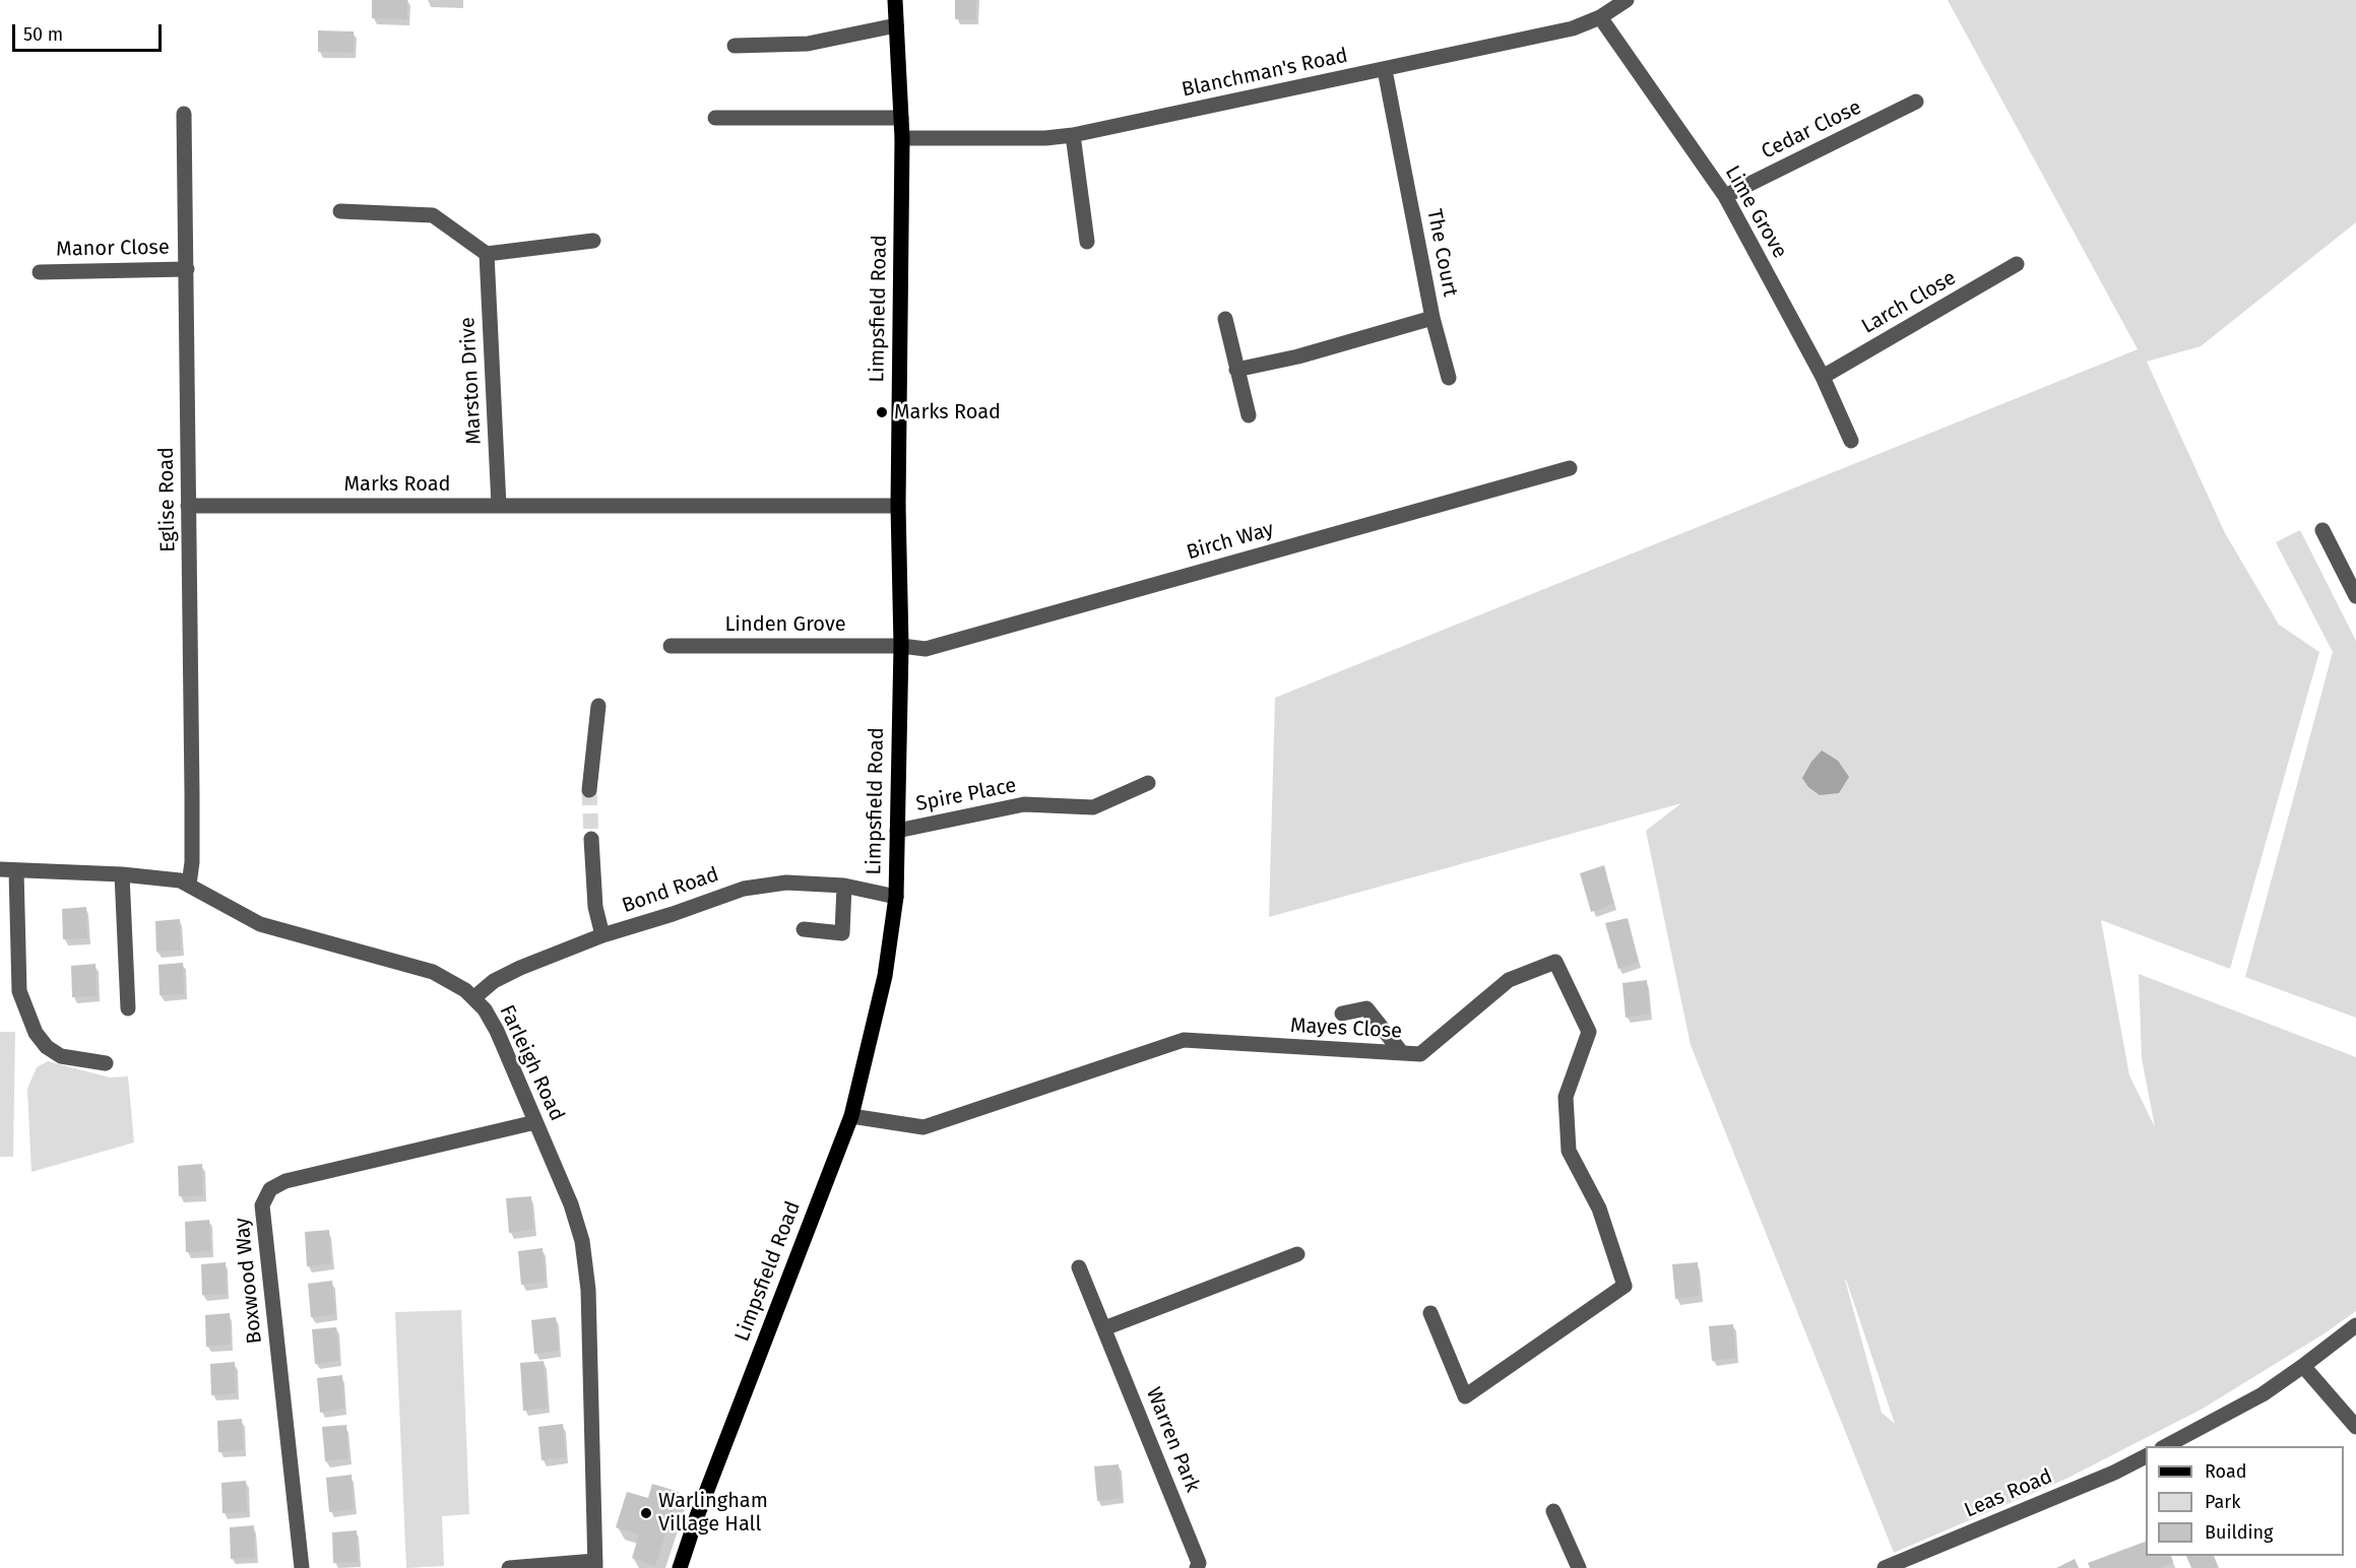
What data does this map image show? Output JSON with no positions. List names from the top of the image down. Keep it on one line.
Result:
{"streets":{"main road":["Limpsfield Road"],"street":["Blanchman's Road","Cedar Close","Lime Grove","Manor Close","The Court","Larch Close","Marston Drive","Marks Road","Eglise Road","Birch Way","Linden Grove","Spire Place","Bond Road","Mayes Close","Farleigh Road","Boxwood Way","Warren Park","Leas Road"]},"crossings":[["Blanchman's Road","Lime Grove"],["Blanchman's Road","The Court"],["Blanchman's Road","Limpsfield Road"],["Cedar Close","Lime Grove"],["Lime Grove","Larch Close"],["Manor Close","Eglise Road"],["Limpsfield Road","Marks Road"],["Limpsfield Road","Birch Way"],["Limpsfield Road","Linden Grove"],["Limpsfield Road","Spire Place"],["Limpsfield Road","Bond Road"],["Limpsfield Road","Mayes Close"],["Marston Drive","Marks Road"],["Marks Road","Eglise Road"],["Eglise Road","Farleigh Road"],["Birch Way","Linden Grove"],["Bond Road","Farleigh Road"],["Farleigh Road","Boxwood Way"]],"places":["Marks Road","Warlingham Village Hall"],"legend":["Road","Park","Building"],"scale_bar":"50 m"}
